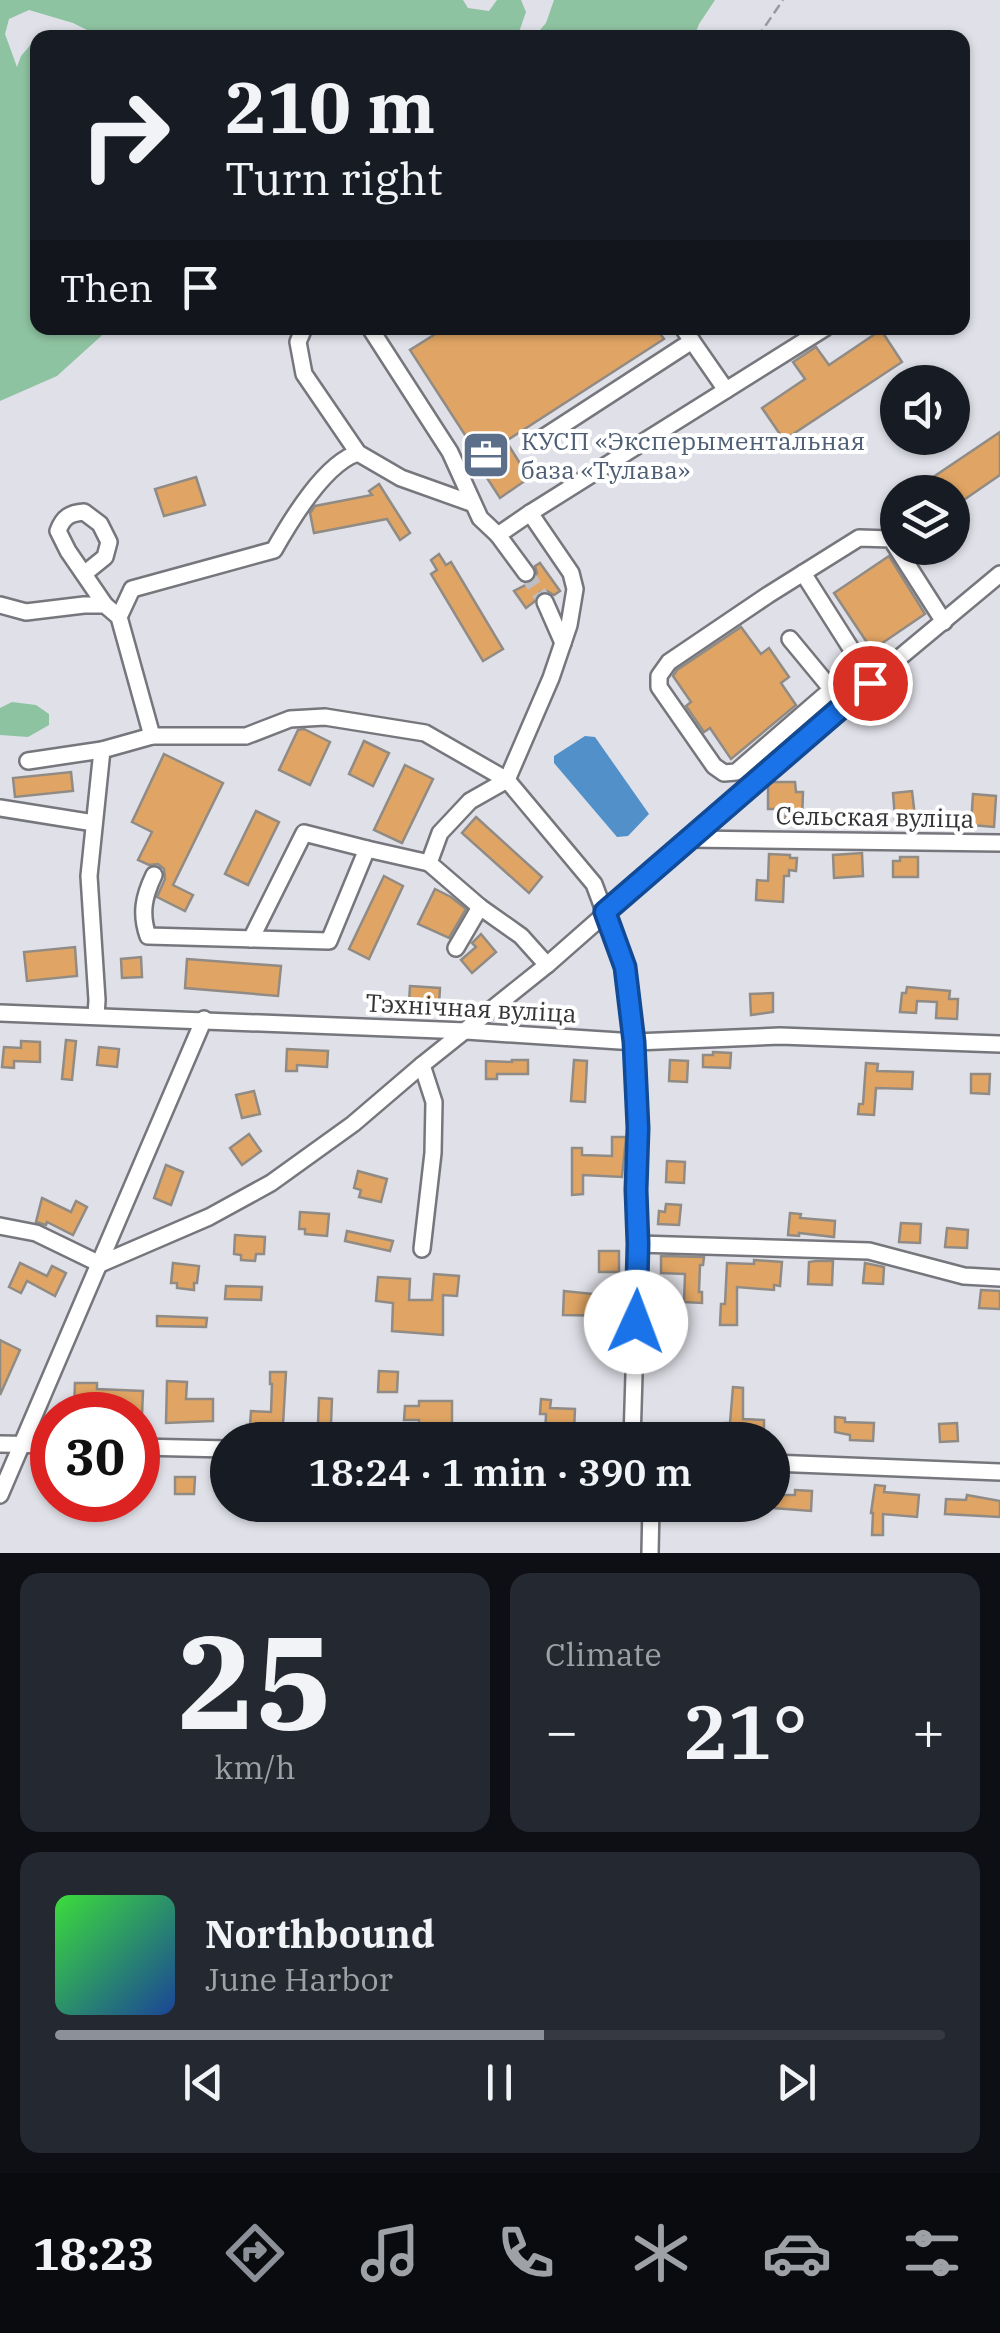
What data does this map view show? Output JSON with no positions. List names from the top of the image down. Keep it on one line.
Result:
{"streets":{"street":["Сельская вуліца","Тэхнічная вуліца"]},"places":{"office":["КУСП «Эксперыментальная база «Тулава»"]},"page":{"turn":["210 m","Turn right"],"then":"Then","limit":"30","trip":"18:24 · 1 min · 390 m","tile":[["25","km/h"],"Climate"],"heat":["−","21°","+"],"song":["Northbound","June Harbor"],"tabs":"18:23"}}
